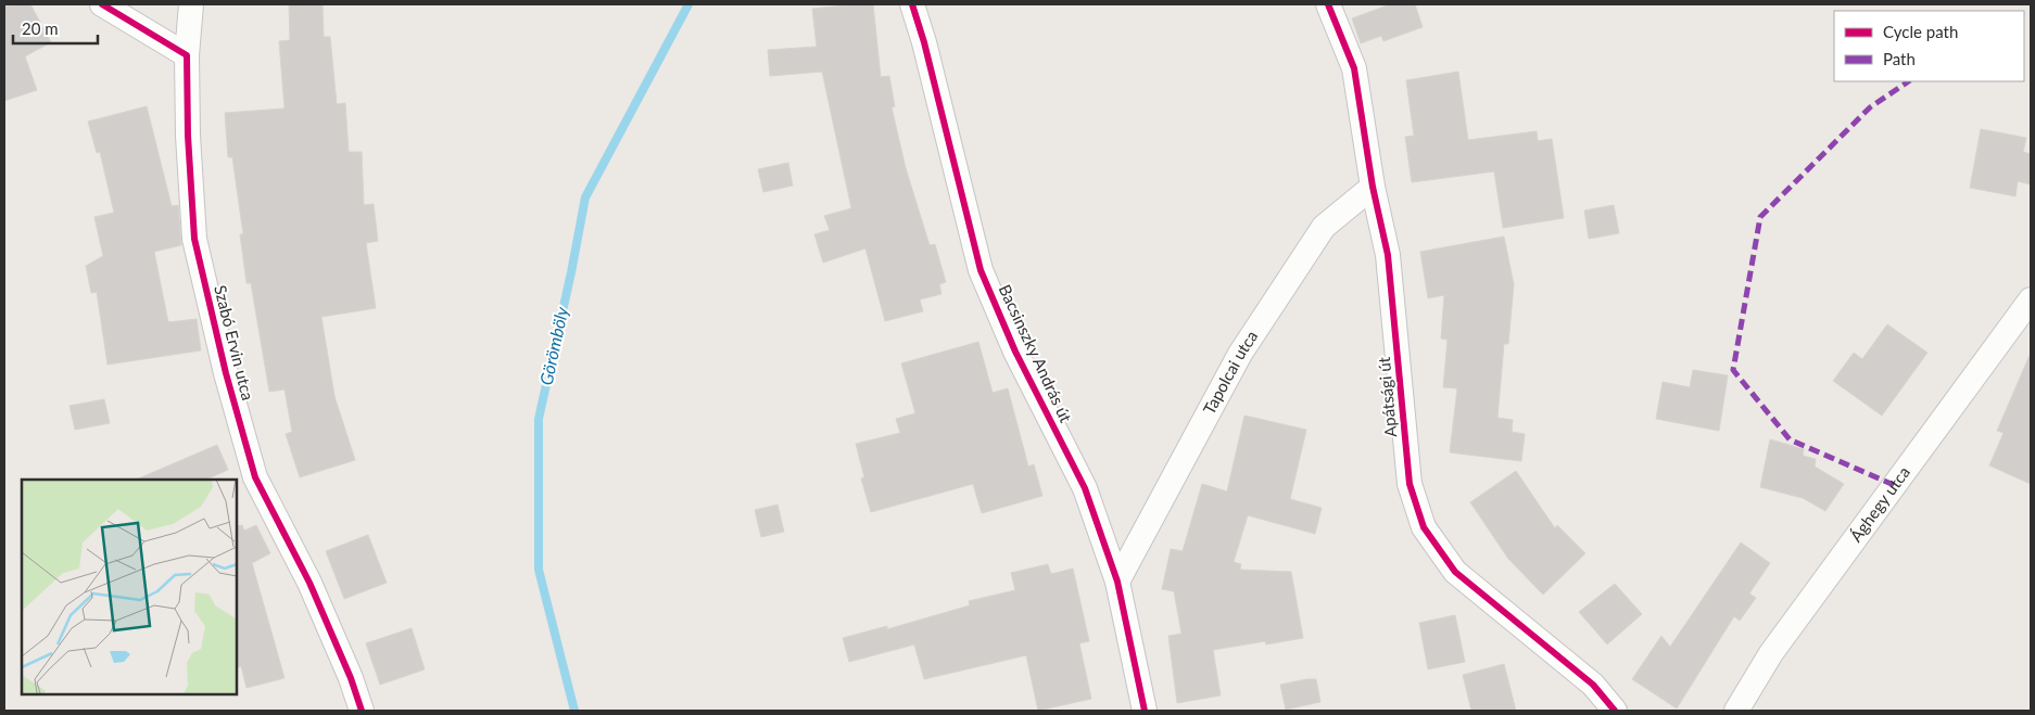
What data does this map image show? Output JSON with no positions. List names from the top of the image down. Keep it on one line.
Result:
{"streets":{"street":["Szabó Ervin utca","Bacsinszky András út","Tapolcai utca","Apátsági út","Ághegy utca"]},"crossings":[["Bacsinszky András út","Tapolcai utca"],["Tapolcai utca","Apátsági út"]],"water":["Görömböly"],"legend":["Cycle path","Path"],"scale_bar":"20 m"}
